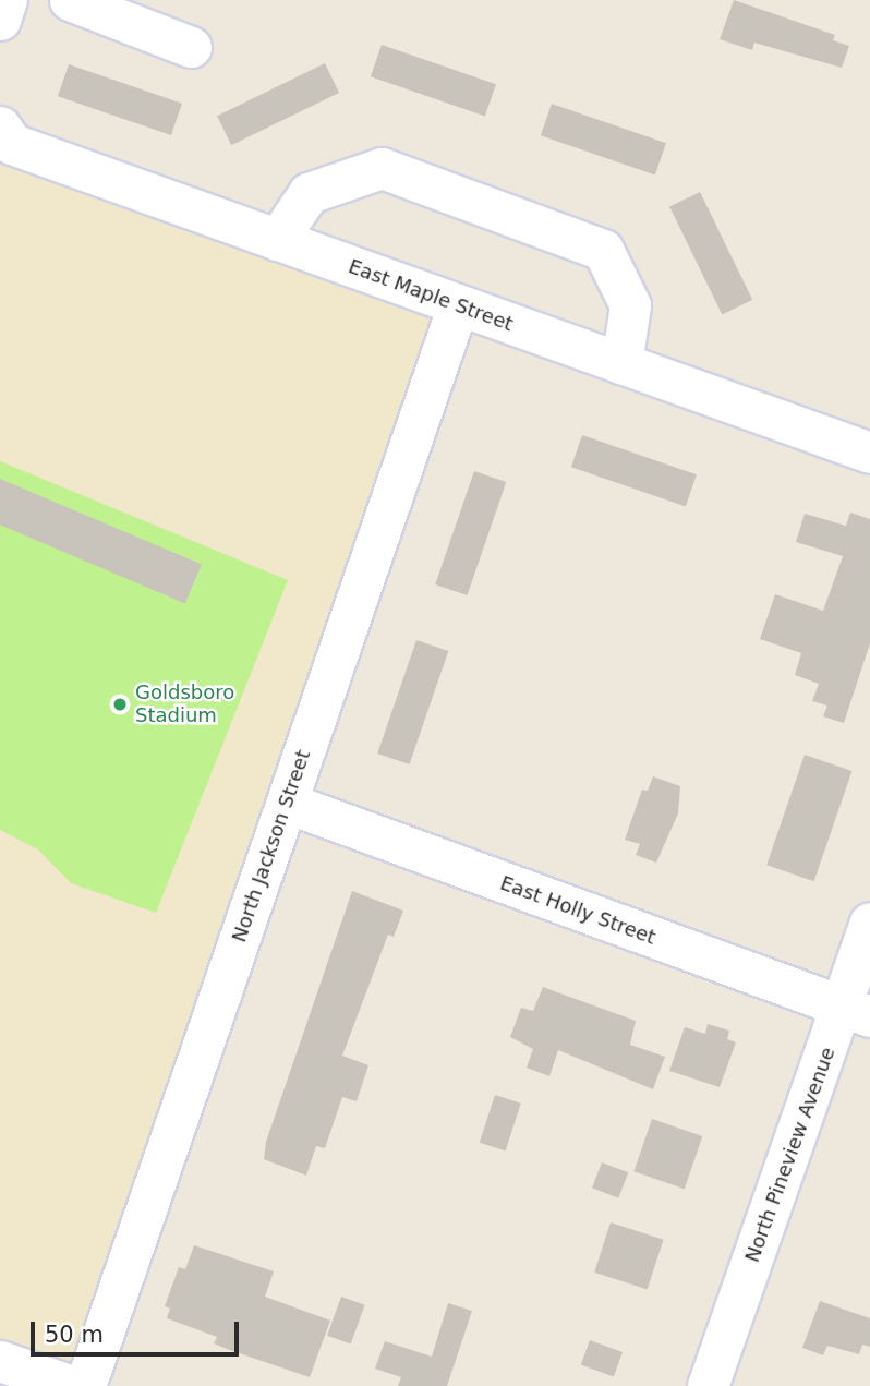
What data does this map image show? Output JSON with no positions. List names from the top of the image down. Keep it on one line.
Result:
{"streets":{"street":["East Maple Street","North Jackson Street","East Holly Street","North Pineview Avenue"]},"crossings":[["East Maple Street","North Jackson Street"],["North Jackson Street","East Holly Street"],["East Holly Street","North Pineview Avenue"]],"places":["Goldsboro Stadium"],"scale_bar":"50 m"}
